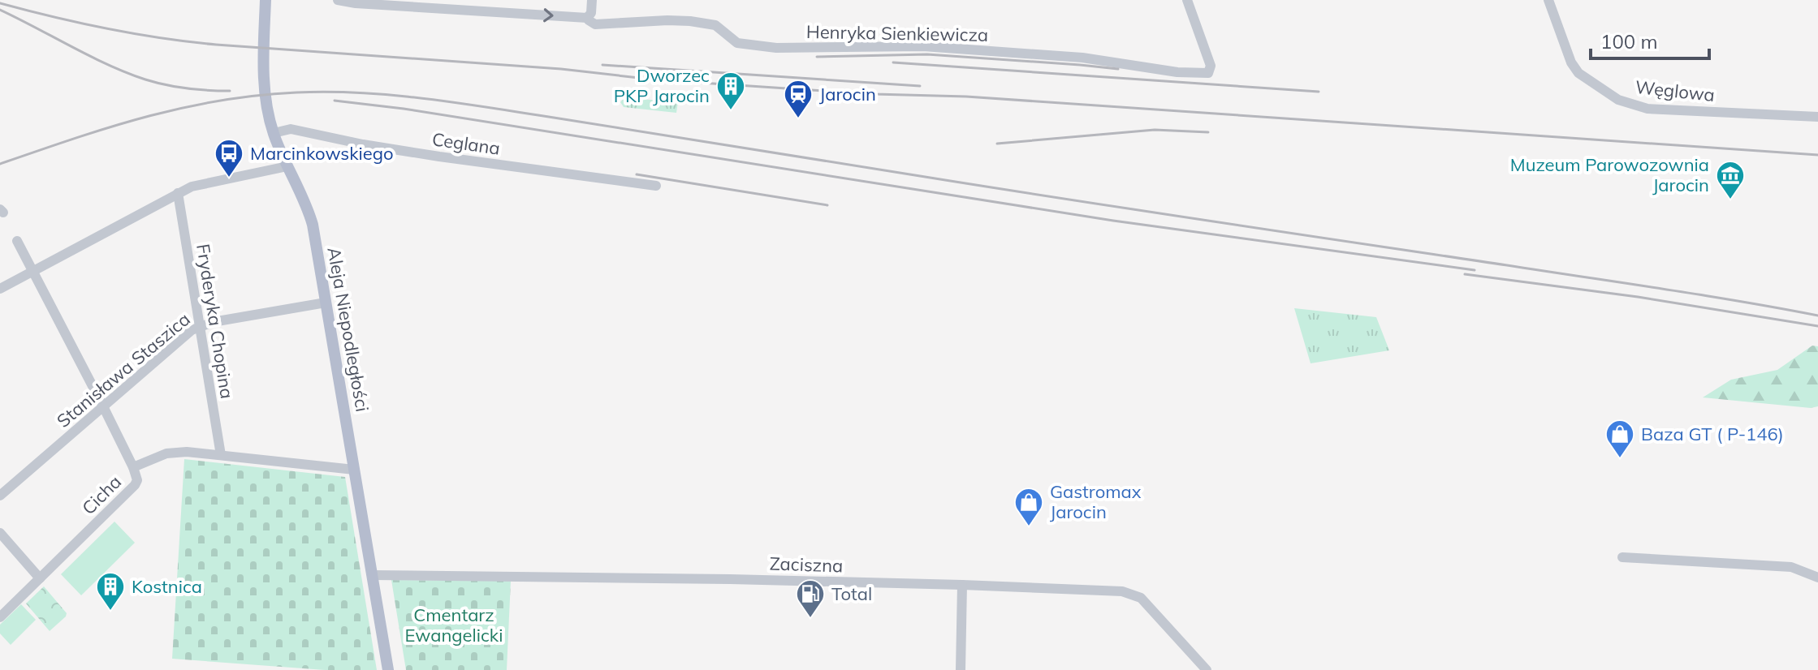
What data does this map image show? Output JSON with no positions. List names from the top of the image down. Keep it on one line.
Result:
{"streets":{"main road":["Aleja Niepodległości"],"street":["Henryka Sienkiewicza","Węglowa","Ceglana","Fryderyka Chopina","Stanisława Staszica","Cicha","Zaciszna"]},"crossings":[["Ceglana","Aleja Niepodległości"],["Fryderyka Chopina","Stanisława Staszica"],["Fryderyka Chopina","Cicha"],["Aleja Niepodległości","Stanisława Staszica"],["Aleja Niepodległości","Cicha"],["Aleja Niepodległości","Zaciszna"]],"parks":["Cmentarz Ewangelicki"],"places":{"building":["Dworzec PKP Jarocin","Kostnica"],"station":["Jarocin"],"bus stop":["Marcinkowskiego"],"museum":["Muzeum Parowozownia Jarocin"],"shop":["Baza GT ( P-146)","Gastromax Jarocin"],"fuel station":["Total"]},"scale_bar":"100 m"}
